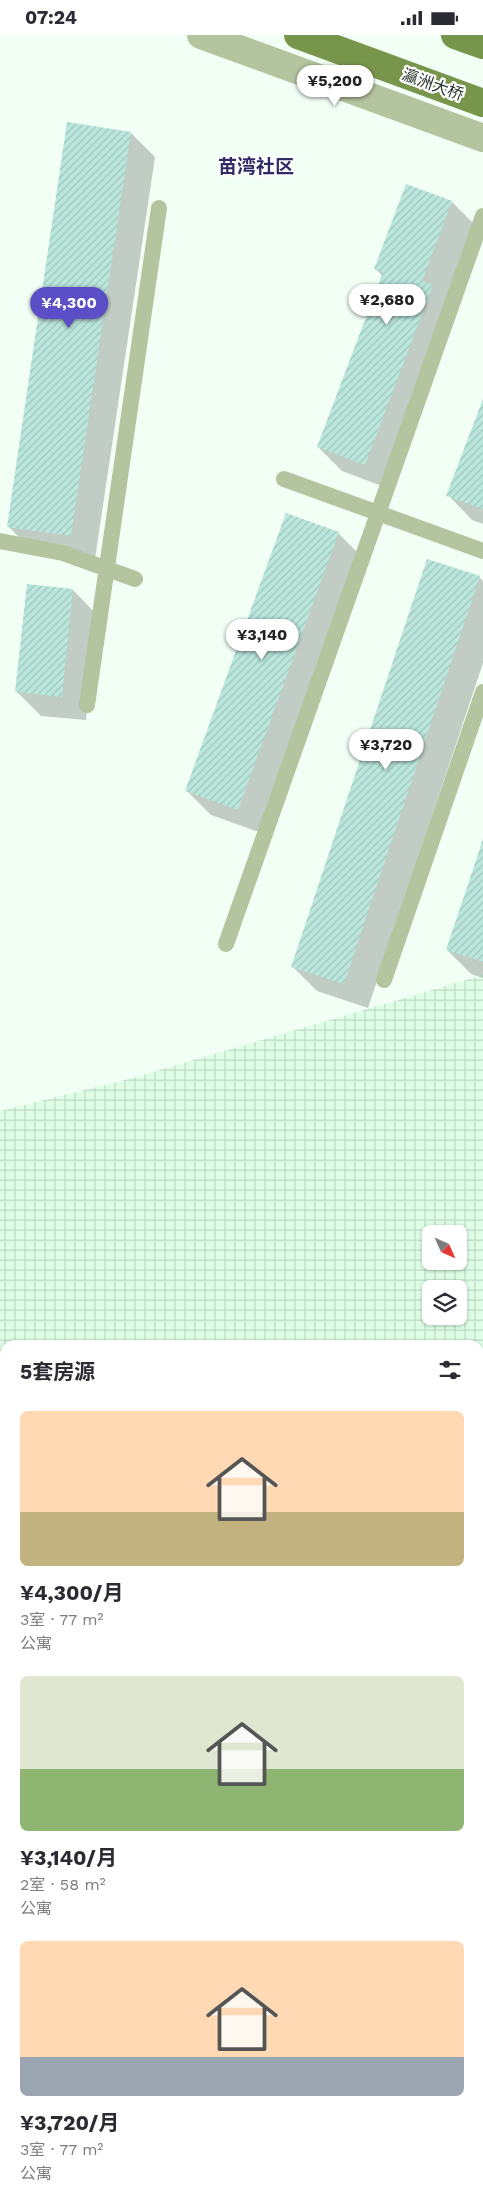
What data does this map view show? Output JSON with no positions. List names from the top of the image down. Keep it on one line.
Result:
{"streets":{"main road":["瀛洲大桥"]},"districts":["苗湾社区"],"north":"bottom right","page":{"status":"07:24","price":["¥5,200","¥2,680","¥4,300","¥3,140","¥3,720"],"heading":"5套房源","list":[{"name":"¥4,300/月","note":"3室 · 77 m² · 公寓"},{"name":"¥3,140/月","note":"2室 · 58 m² · 公寓"},{"name":"¥3,720/月","note":"3室 · 77 m² · 公寓"}]}}
